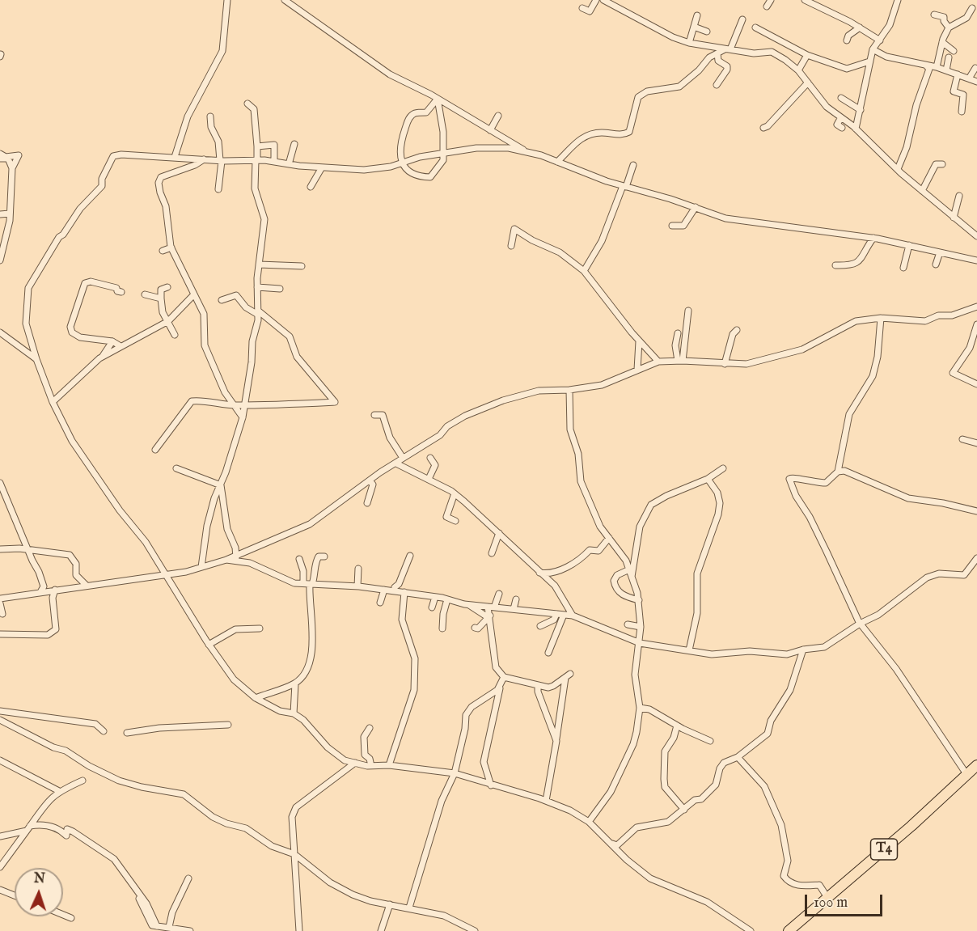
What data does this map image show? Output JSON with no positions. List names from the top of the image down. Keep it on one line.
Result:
{"streets":{"highway":["T4"]},"scale_bar":"100 m","north":"top"}
